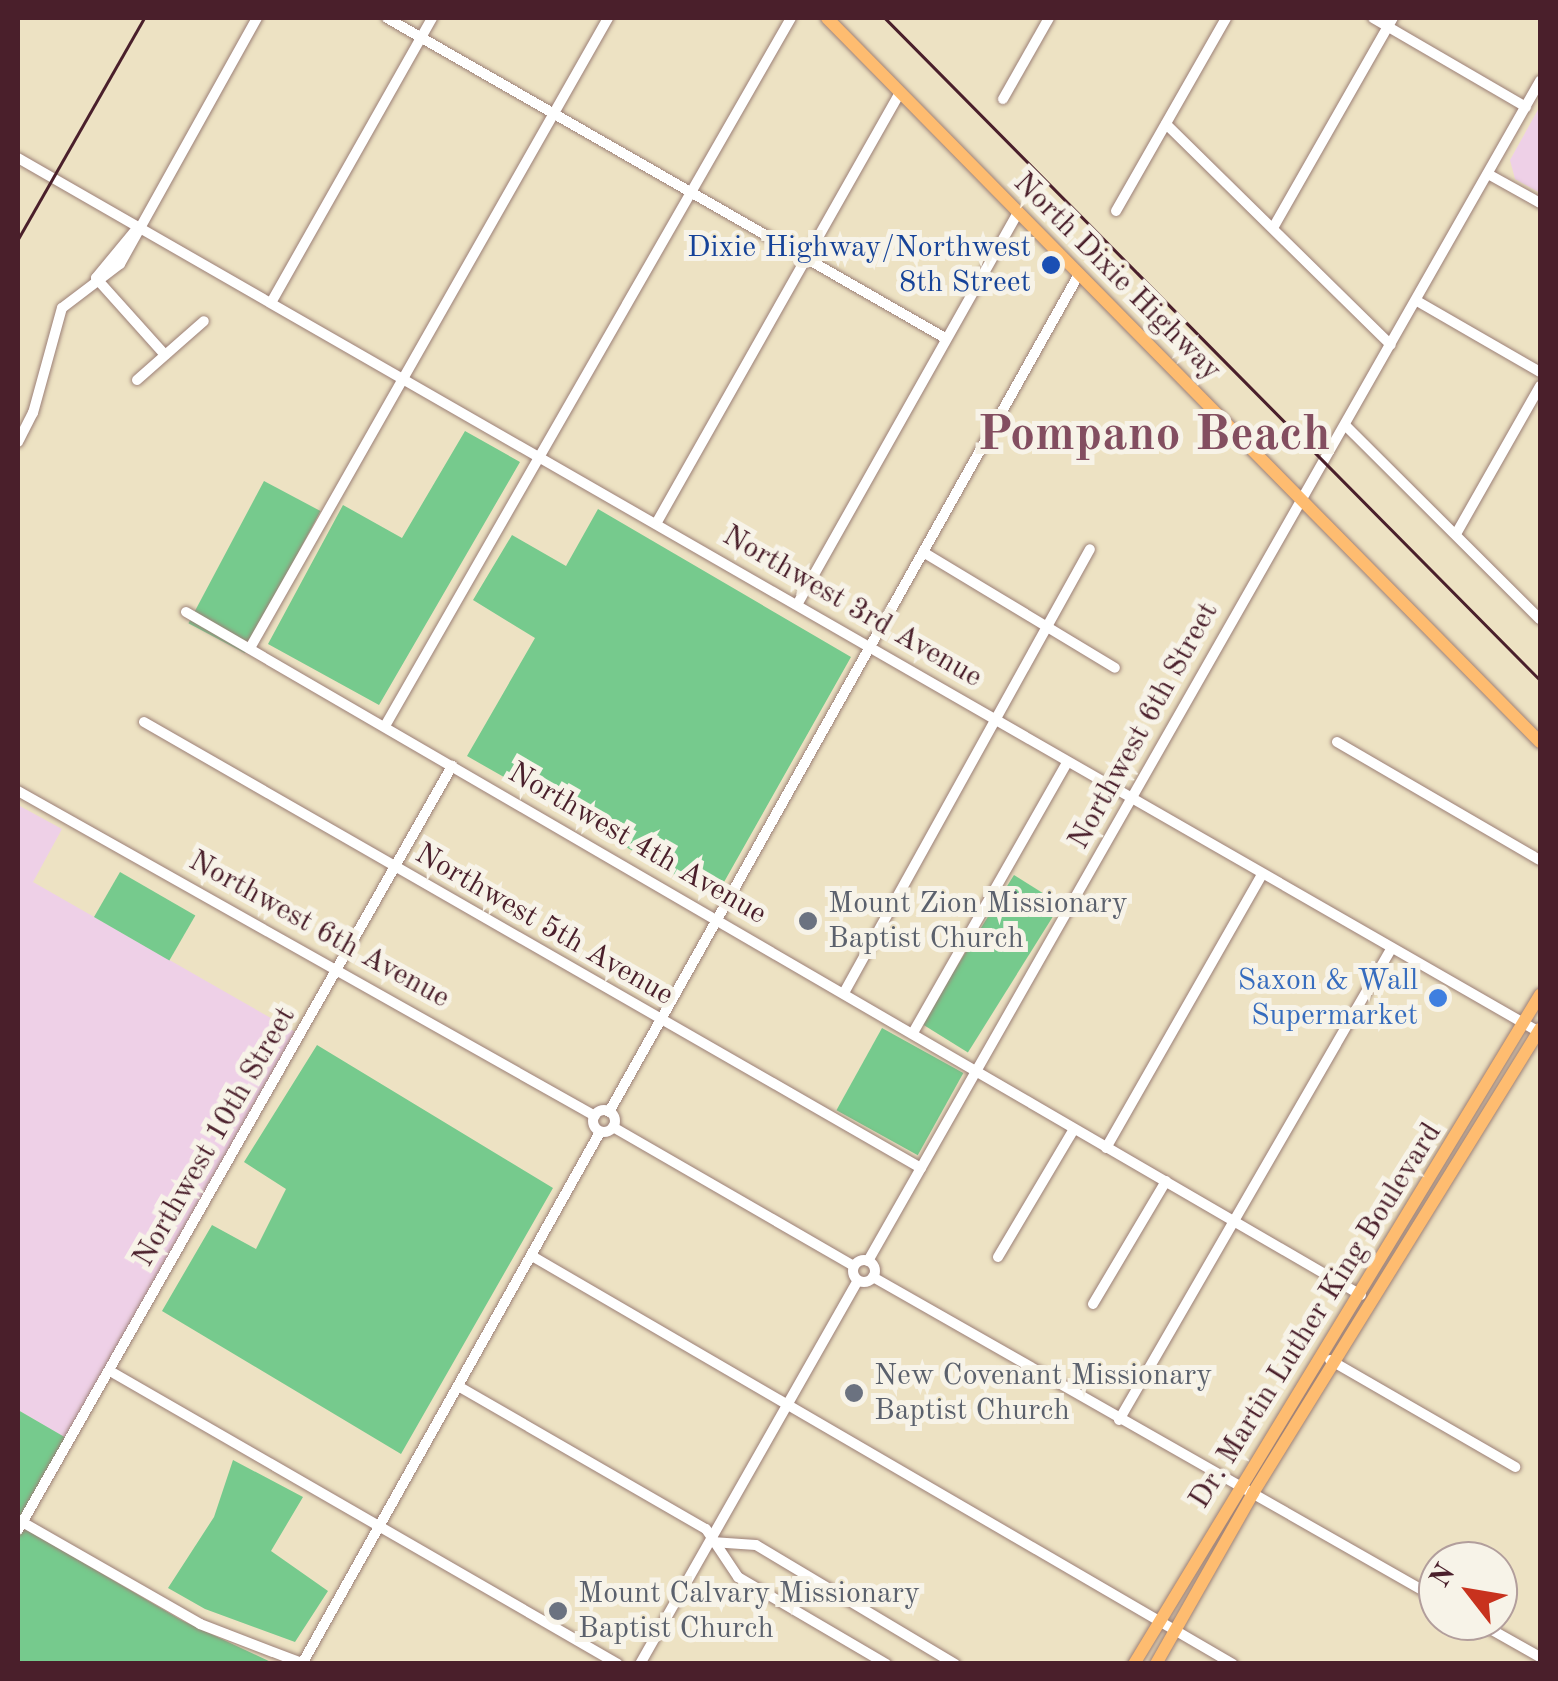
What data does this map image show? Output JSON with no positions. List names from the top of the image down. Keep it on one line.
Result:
{"streets":{"main road":["North Dixie Highway","Dr. Martin Luther King Boulevard"],"street":["Northwest 3rd Avenue","Northwest 6th Street","Northwest 4th Avenue","Northwest 5th Avenue","Northwest 6th Avenue","Northwest 10th Street"]},"crossings":[["North Dixie Highway","Northwest 6th Street"],["Northwest 3rd Avenue","Northwest 6th Street"],["Northwest 3rd Avenue","Dr. Martin Luther King Boulevard"],["Northwest 6th Street","Northwest 4th Avenue"],["Northwest 6th Street","Northwest 5th Avenue"],["Northwest 4th Avenue","Northwest 10th Street"],["Northwest 4th Avenue","Dr. Martin Luther King Boulevard"],["Northwest 5th Avenue","Northwest 10th Street"],["Northwest 6th Avenue","Northwest 10th Street"]],"districts":["Pompano Beach"],"places":["Dixie Highway/Northwest 8th Street","Mount Zion Missionary Baptist Church","Saxon & Wall Supermarket","New Covenant Missionary Baptist Church","Mount Calvary Missionary Baptist Church"],"north":"top left"}
